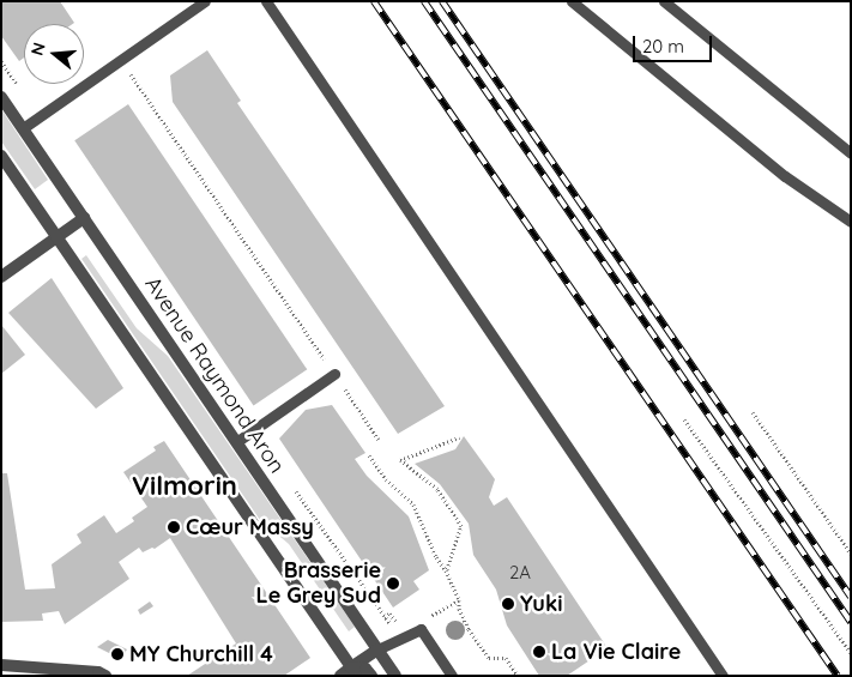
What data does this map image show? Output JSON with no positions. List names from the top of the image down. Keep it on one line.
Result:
{"streets":{"street":["Avenue Raymond Aron"]},"districts":["Vilmorin"],"places":["Cœur Massy","Brasserie Le Grey Sud","Yuki","La Vie Claire","MY Churchill 4"],"house_numbers":["2A"],"scale_bar":"20 m","north":"left"}
